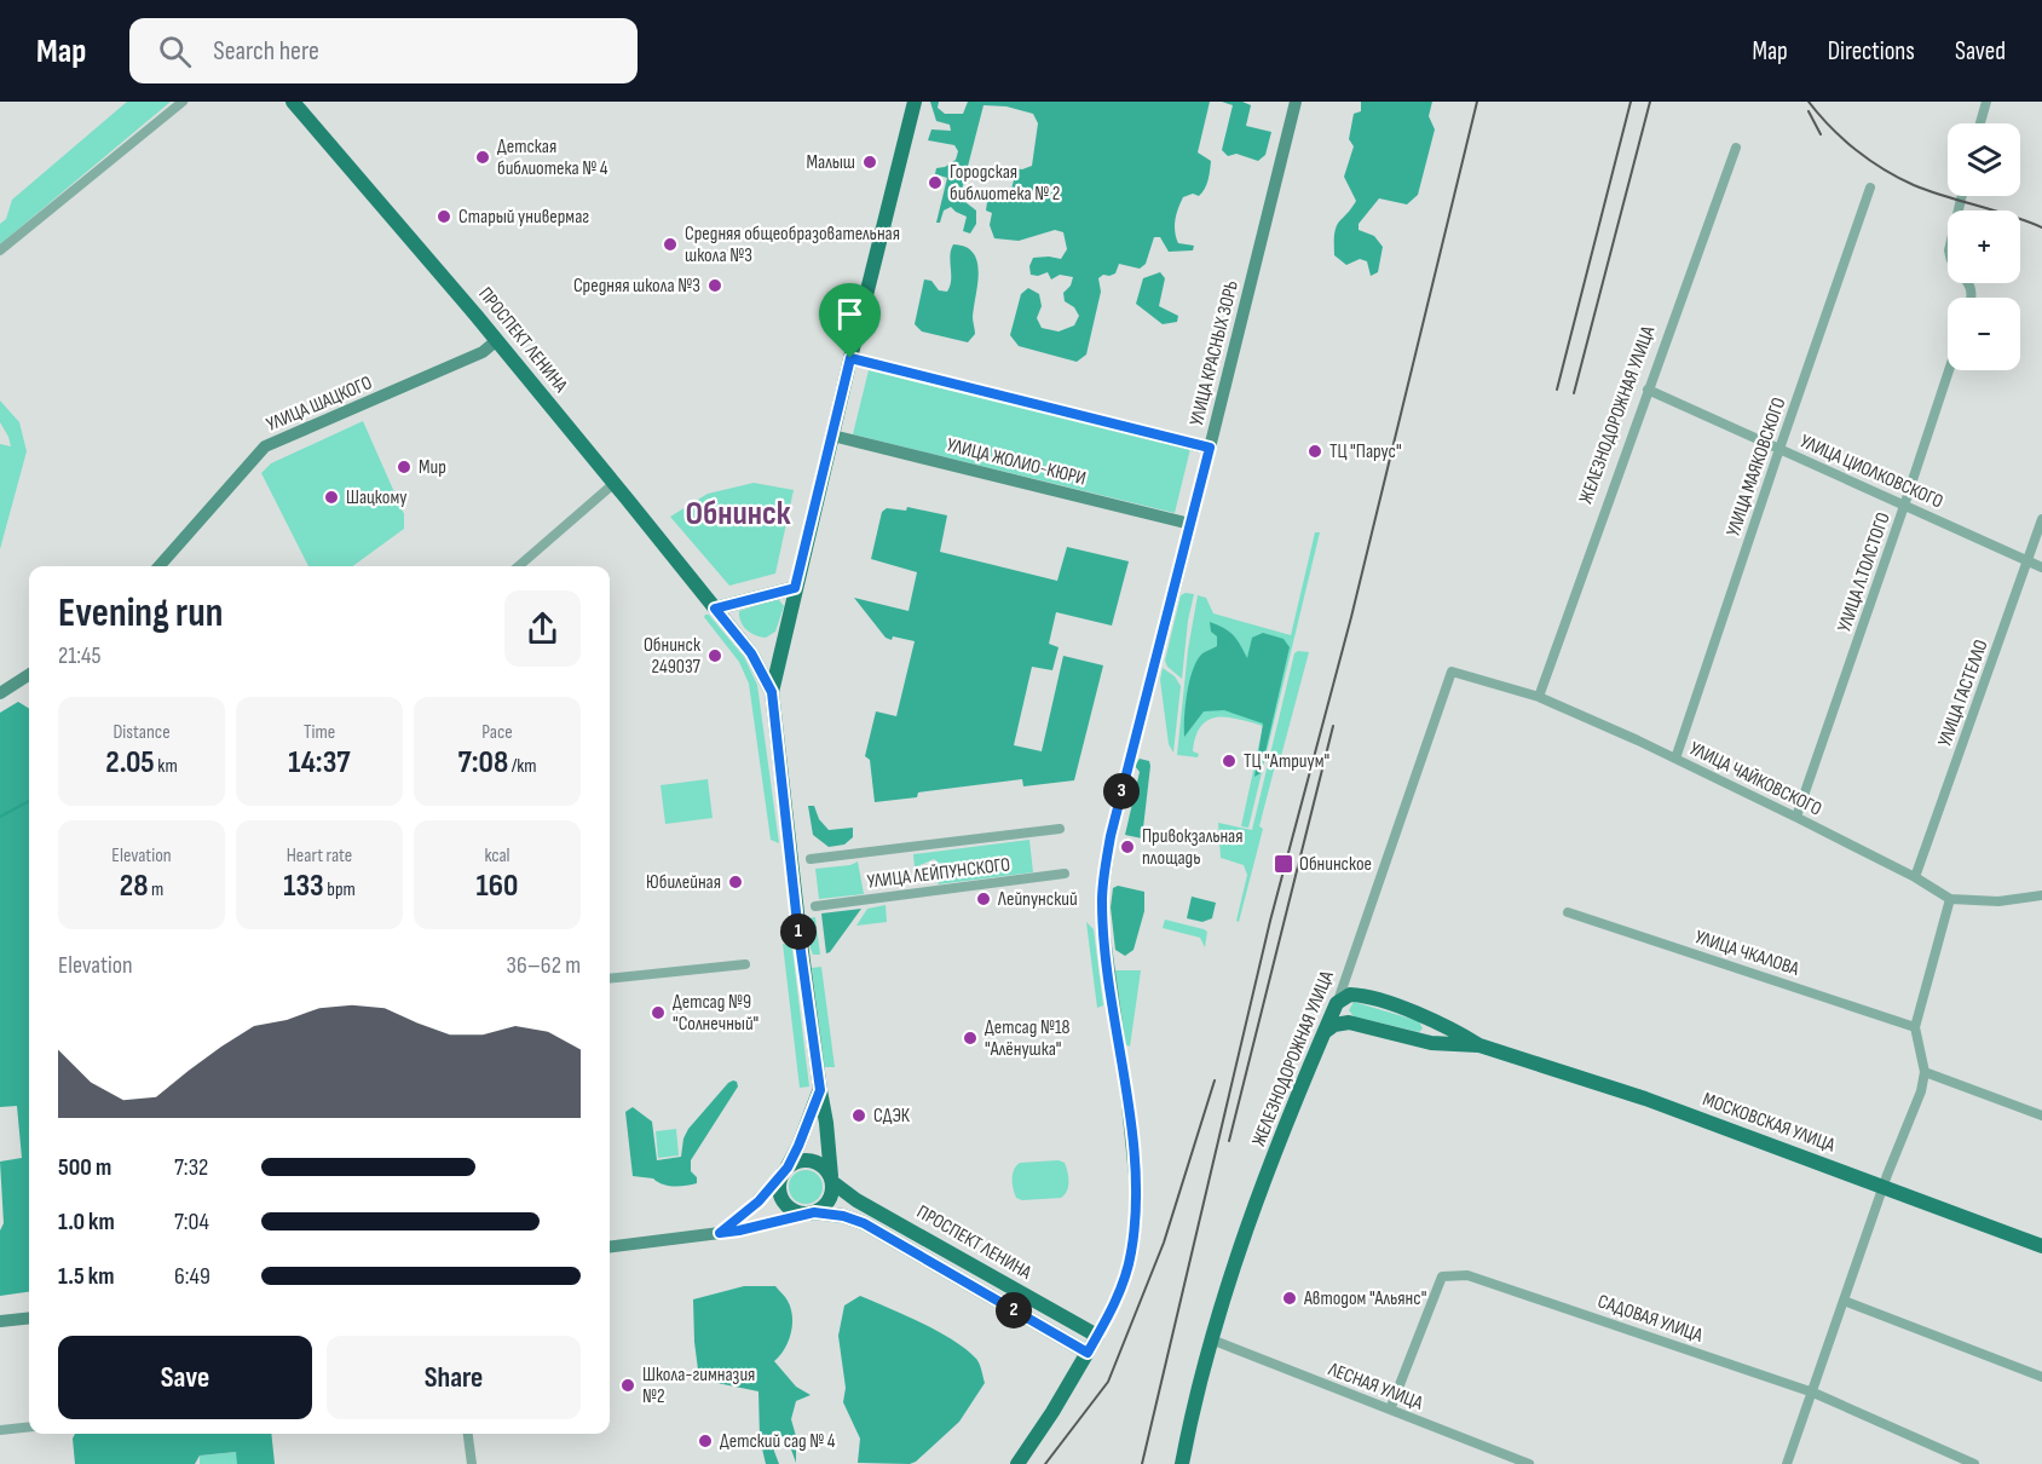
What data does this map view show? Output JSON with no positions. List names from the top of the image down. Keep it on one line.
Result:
{"streets":{"main road":["ПРОСПЕКТ ЛЕНИНА","ЖЕЛЕЗНОДОРОЖНАЯ УЛИЦА","МОСКОВСКАЯ УЛИЦА"],"street":["УЛИЦА КРАСНЫХ ЗОРЬ","УЛИЦА ШАЦКОГО","УЛИЦА ЖОЛИО-КЮРИ","УЛИЦА МАЯКОВСКОГО","УЛИЦА ЦИОЛКОВСКОГО","УЛИЦА Л.ТОЛСТОГО","УЛИЦА ГАСТЕЛЛО","УЛИЦА ЧАЙКОВСКОГО","УЛИЦА ЛЕЙПУНСКОГО","УЛИЦА ЧКАЛОВА","САДОВАЯ УЛИЦА","ЛЕСНАЯ УЛИЦА"]},"crossings":[["ПРОСПЕКТ ЛЕНИНА","УЛИЦА КРАСНЫХ ЗОРЬ"],["ПРОСПЕКТ ЛЕНИНА","УЛИЦА ШАЦКОГО"],["УЛИЦА КРАСНЫХ ЗОРЬ","УЛИЦА ЖОЛИО-КЮРИ"],["ЖЕЛЕЗНОДОРОЖНАЯ УЛИЦА","УЛИЦА ЦИОЛКОВСКОГО"],["ЖЕЛЕЗНОДОРОЖНАЯ УЛИЦА","УЛИЦА ЧАЙКОВСКОГО"],["ЖЕЛЕЗНОДОРОЖНАЯ УЛИЦА","ЛЕСНАЯ УЛИЦА"],["УЛИЦА МАЯКОВСКОГО","УЛИЦА ЦИОЛКОВСКОГО"],["УЛИЦА МАЯКОВСКОГО","УЛИЦА ЧАЙКОВСКОГО"],["УЛИЦА ЦИОЛКОВСКОГО","УЛИЦА Л.ТОЛСТОГО"],["УЛИЦА ЦИОЛКОВСКОГО","УЛИЦА ГАСТЕЛЛО"],["УЛИЦА Л.ТОЛСТОГО","УЛИЦА ЧАЙКОВСКОГО"],["УЛИЦА ГАСТЕЛЛО","УЛИЦА ЧАЙКОВСКОГО"],["САДОВАЯ УЛИЦА","ЛЕСНАЯ УЛИЦА"]],"districts":["Обнинск"],"places":{"other":["Детская библиотека № 4","Малыш","Городская библиотека № 2","Старый универмаг","Средняя общеобразовательная школа №3","Средняя школа №3","ТЦ \"Парус\"","Мир","Шацкому","Обнинск 249037","ТЦ \"Атриум\"","Привокзальная площадь","Юбилейная","Лейпунский","Детсад №9 \"Солнечный\"","Детсад №18 \"Алёнушка\"","СДЭК","Автодом \"Альянс\"","Школа-гимназия №2","Детский сад № 4"],"transit":["Обнинское"]},"page":{"header":"Map","search":"Search here","nav":["Map","Directions","Saved"],"map_buttons":["+","−"],"heading":["Evening run","21:45"],"stats":[["Distance","2.05 km"],["Time","14:37"],["Pace","7:08 /km"],["Elevation","28 m"],["Heart rate","133 bpm"],["kcal","160"]],"pins":["3","1","2"],"chart":["Elevation","36–62 m"],"list":[{"name":"500 m","note":"7:32"},{"name":"1.0 km","note":"7:04"},{"name":"1.5 km","note":"6:49"}],"buttons":["Save","Share"]}}
